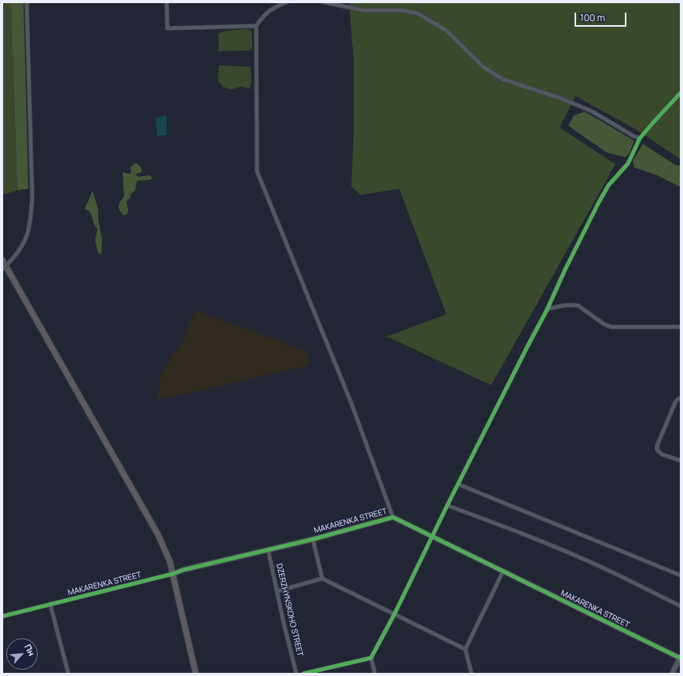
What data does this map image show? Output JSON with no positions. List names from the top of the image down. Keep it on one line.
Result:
{"streets":{"street":["MAKARENKA STREET","DZERZHYNSKOHO STREET"]},"crossings":[["MAKARENKA STREET","DZERZHYNSKOHO STREET"]],"scale_bar":"100 m","north":"top right"}
